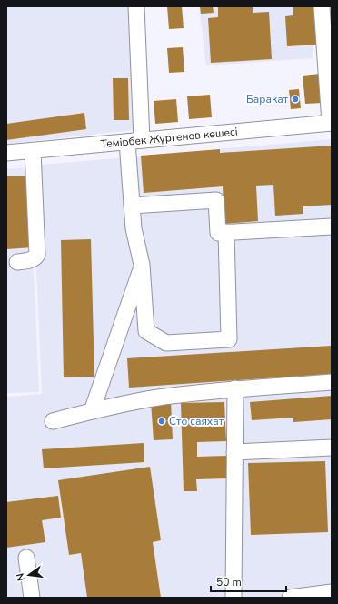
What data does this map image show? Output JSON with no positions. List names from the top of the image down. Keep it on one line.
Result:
{"streets":{"street":["Темірбек Жүргенов көшесі"]},"places":["Баракат","Сто саяхат"],"scale_bar":"50 m","north":"left"}
